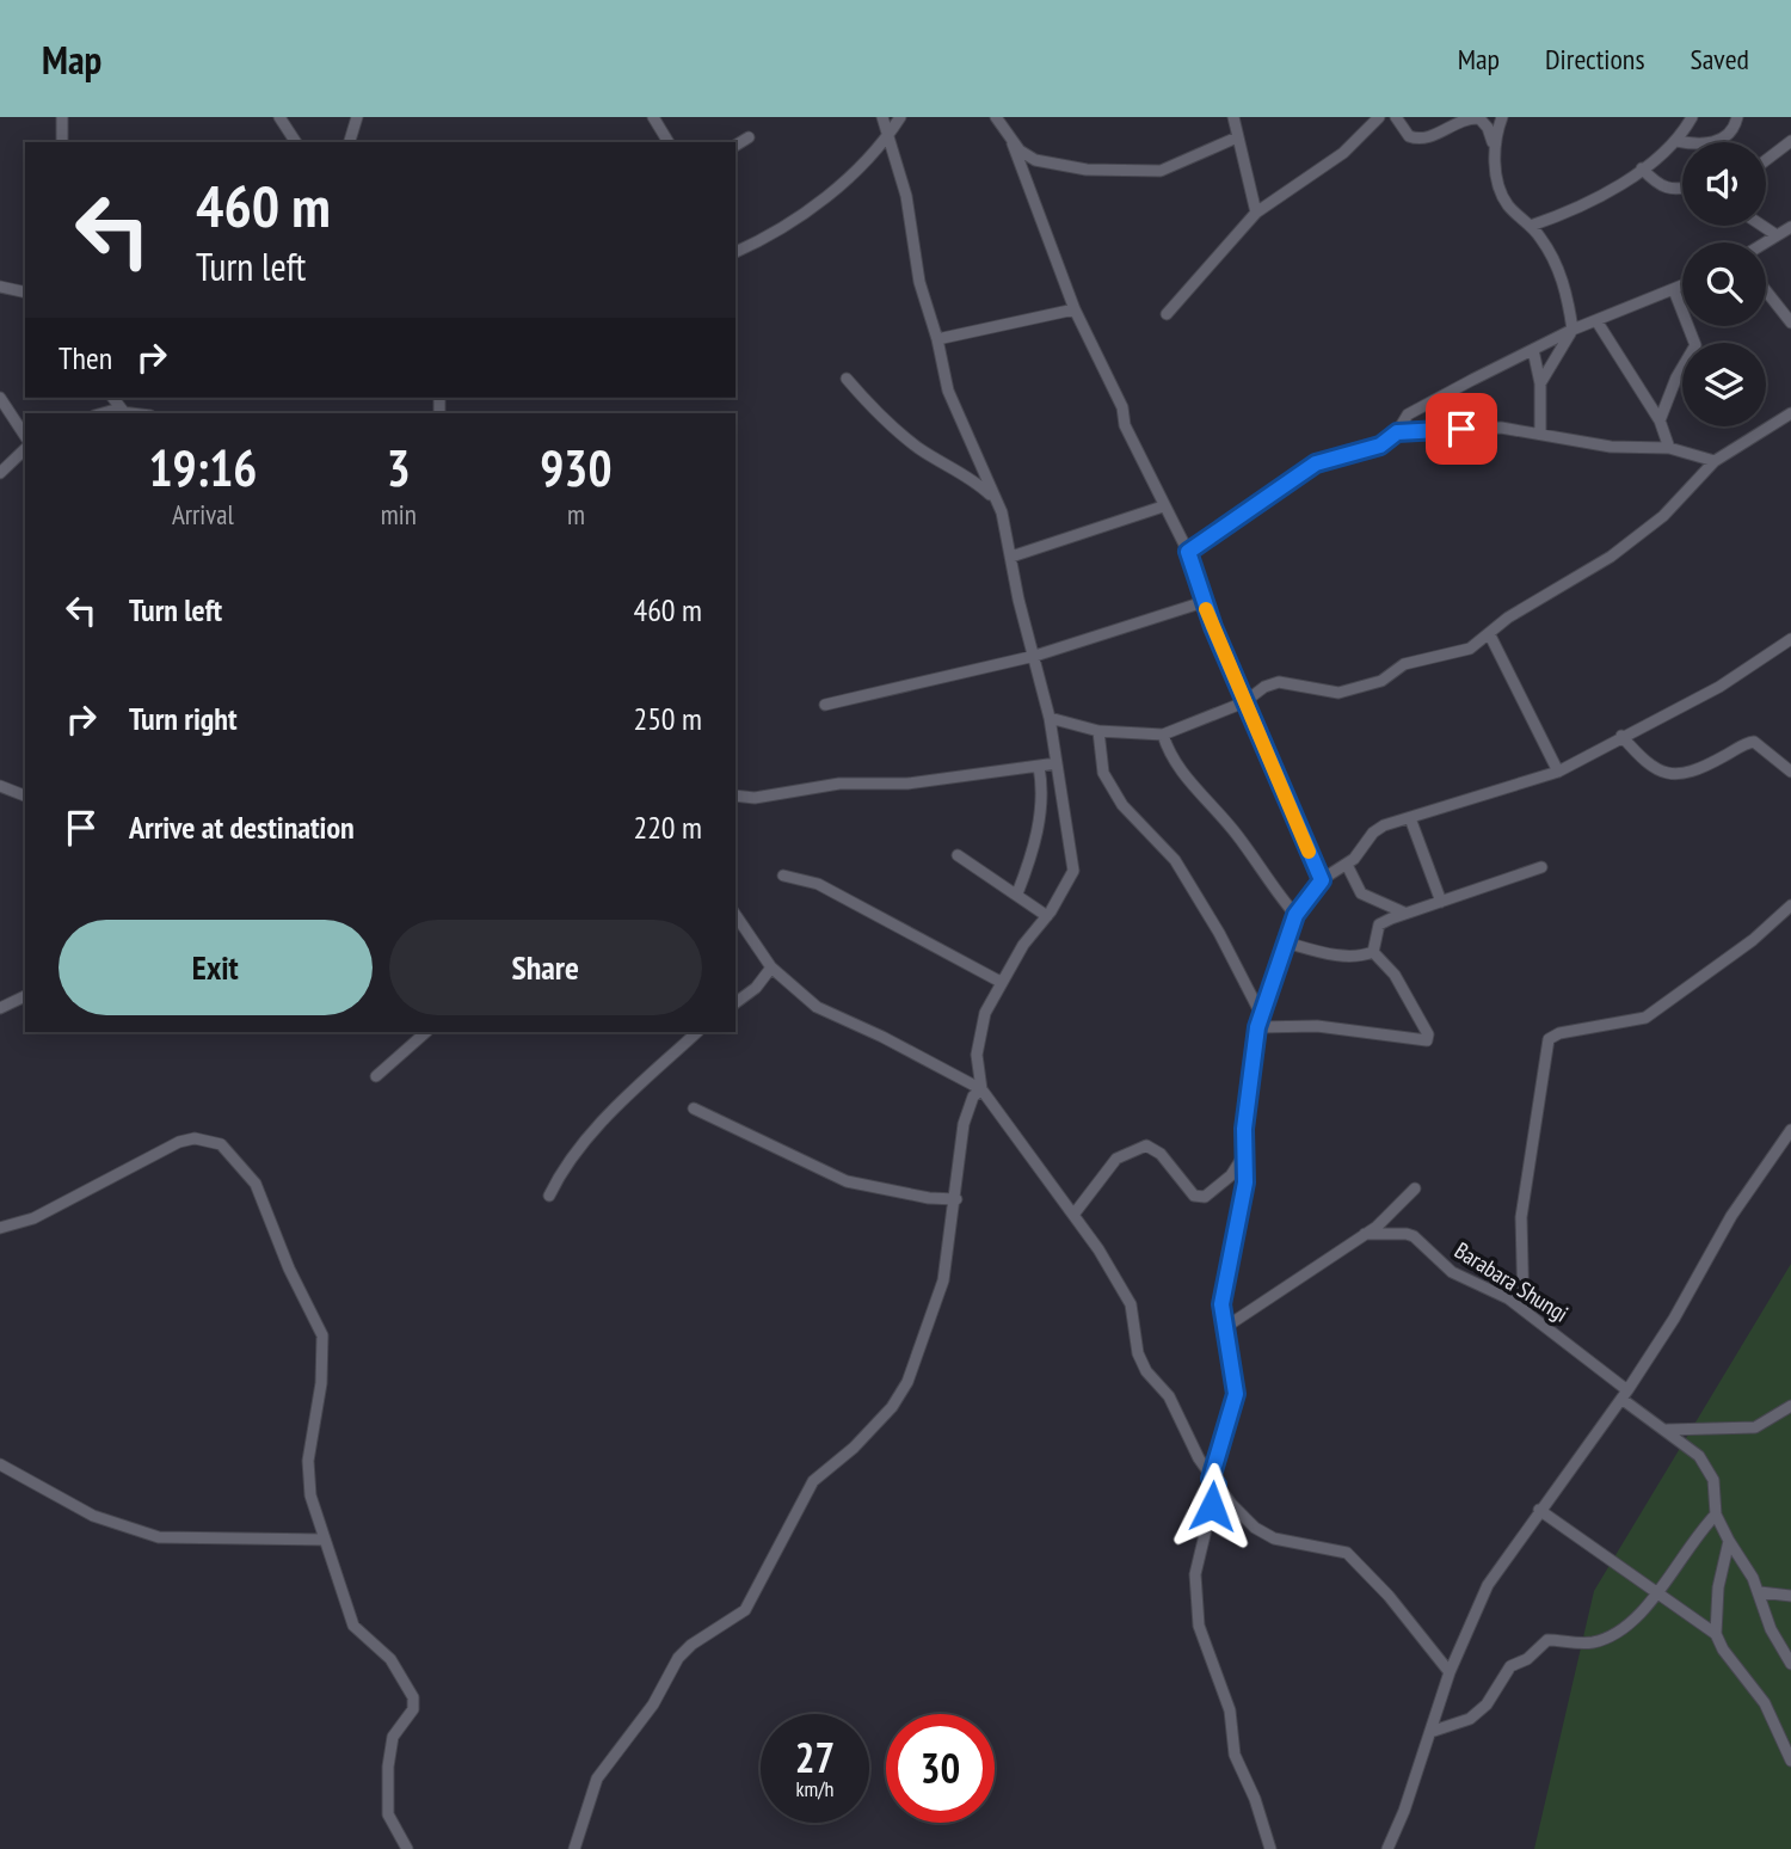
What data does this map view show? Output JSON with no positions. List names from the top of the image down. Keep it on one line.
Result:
{"streets":{"street":["Barabara Shungi"]},"page":{"header":"Map","nav":["Map","Directions","Saved"],"turn":["460 m","Turn left"],"then":"Then","eta":["19:16","Arrival","3","min","930","m"],"list":[{"name":"Turn left","value":"460 m"},{"name":"Turn right","value":"250 m"},{"name":"Arrive at destination","value":"220 m"}],"buttons":["Exit","Share"],"speed":"27 km/h","limit":"30"}}
